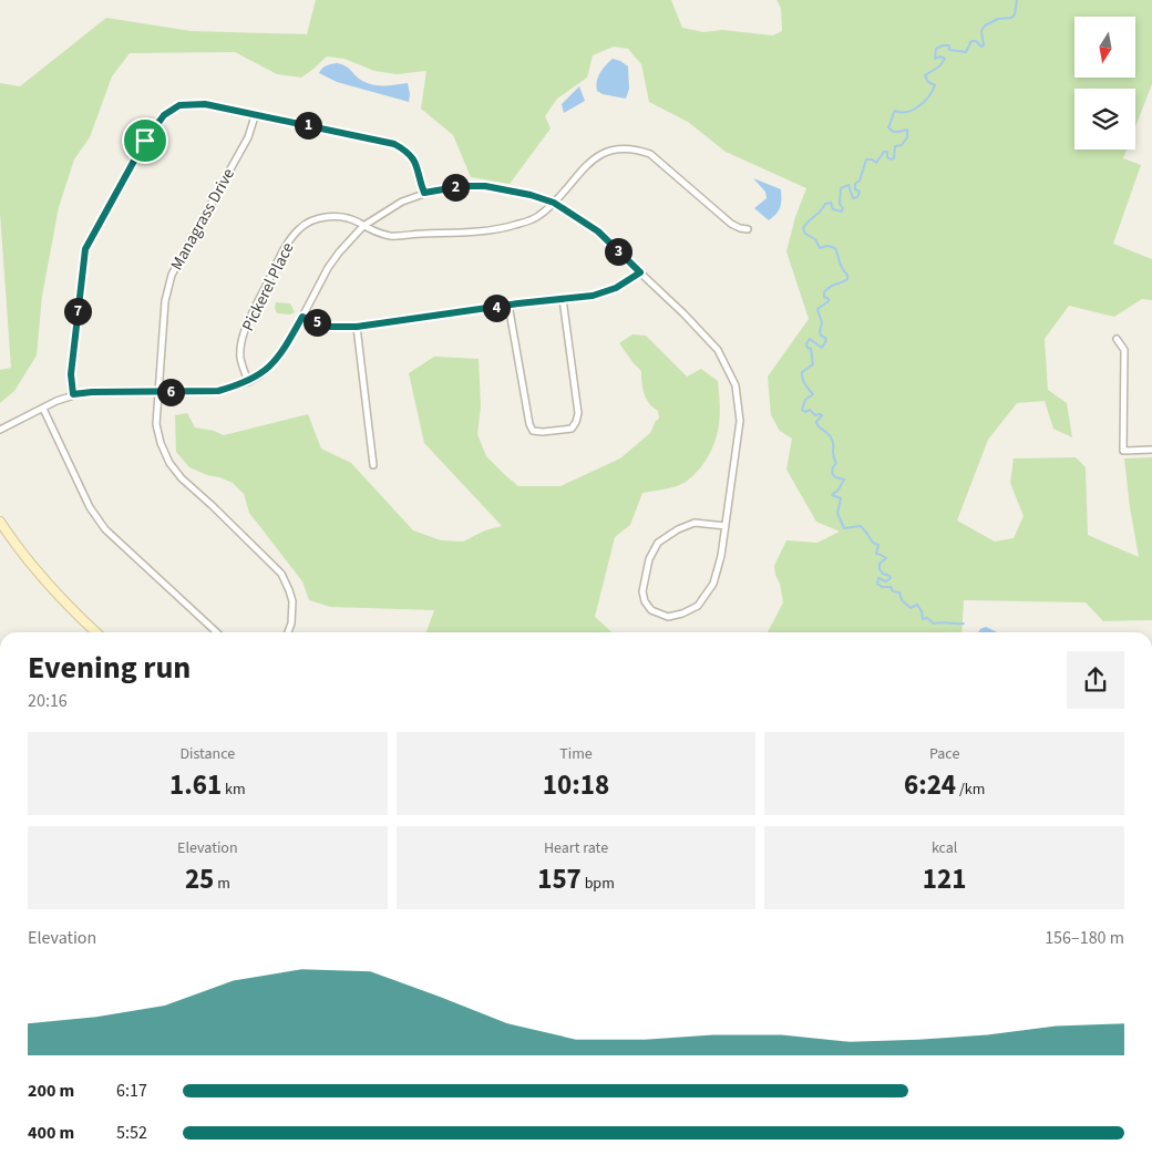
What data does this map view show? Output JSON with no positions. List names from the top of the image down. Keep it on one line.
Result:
{"streets":{"street":["Managrass Drive","Pickerel Place"]},"north":"bottom","page":{"pins":["1","2","3","4","7","5","6"],"heading":["Evening run","20:16"],"stats":[["Distance","1.61 km"],["Time","10:18"],["Pace","6:24 /km"],["Elevation","25 m"],["Heart rate","157 bpm"],["kcal","121"]],"chart":["Elevation","156–180 m"],"list":[{"name":"200 m","note":"6:17"},{"name":"400 m","note":"5:52"}]}}
